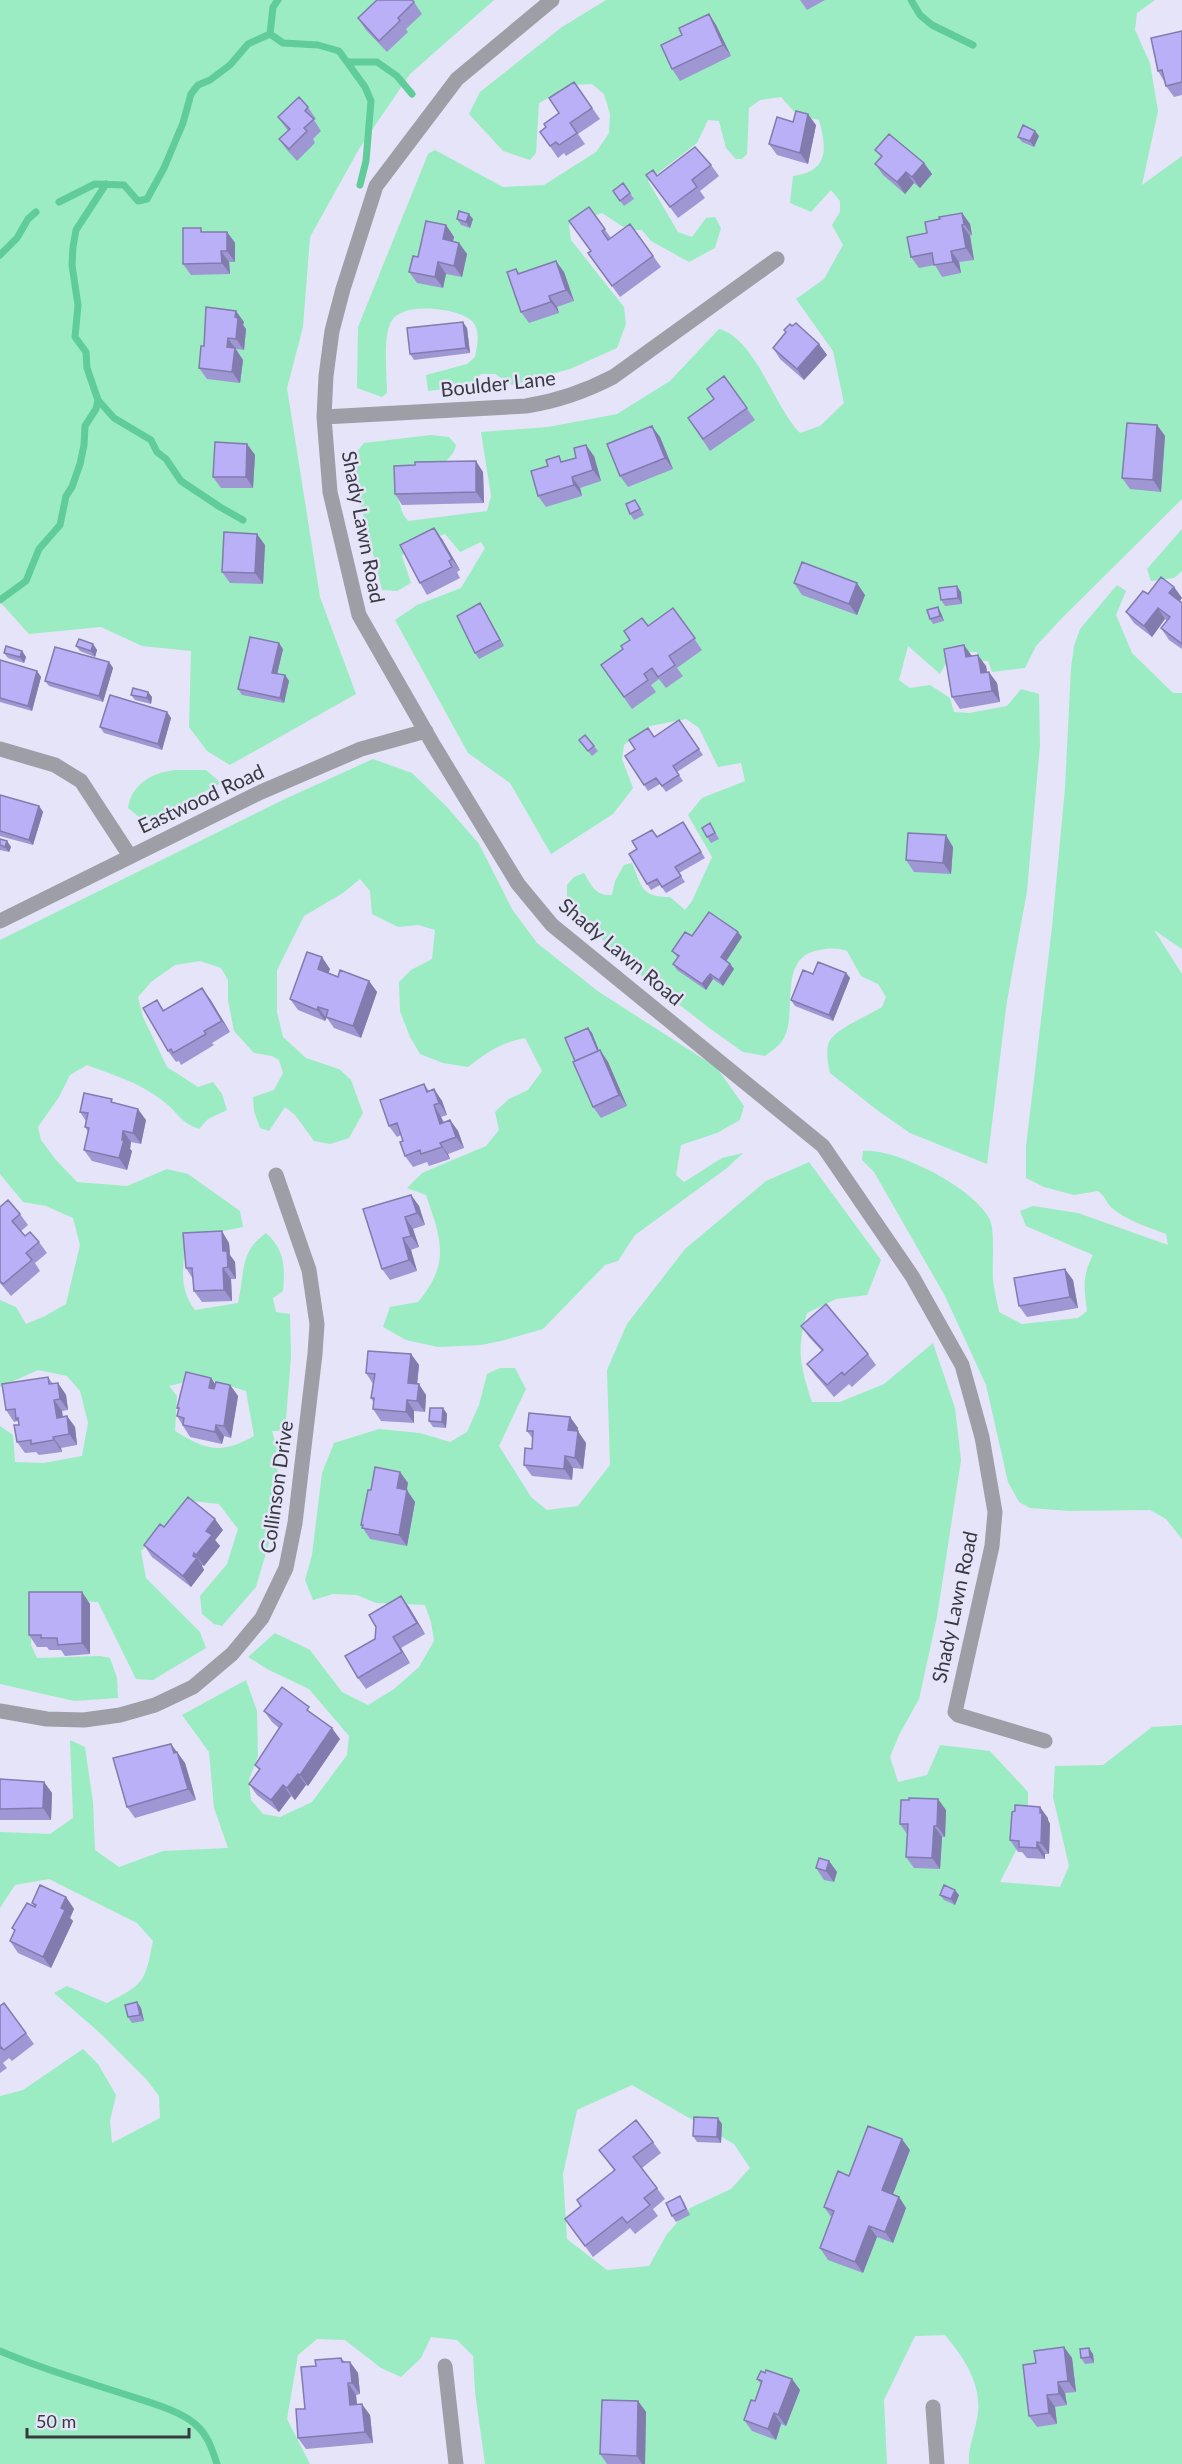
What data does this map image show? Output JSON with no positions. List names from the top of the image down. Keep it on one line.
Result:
{"streets":{"street":["Boulder Lane","Shady Lawn Road","Eastwood Road","Collinson Drive"]},"crossings":[["Boulder Lane","Shady Lawn Road"],["Shady Lawn Road","Eastwood Road"]],"scale_bar":"50 m"}
